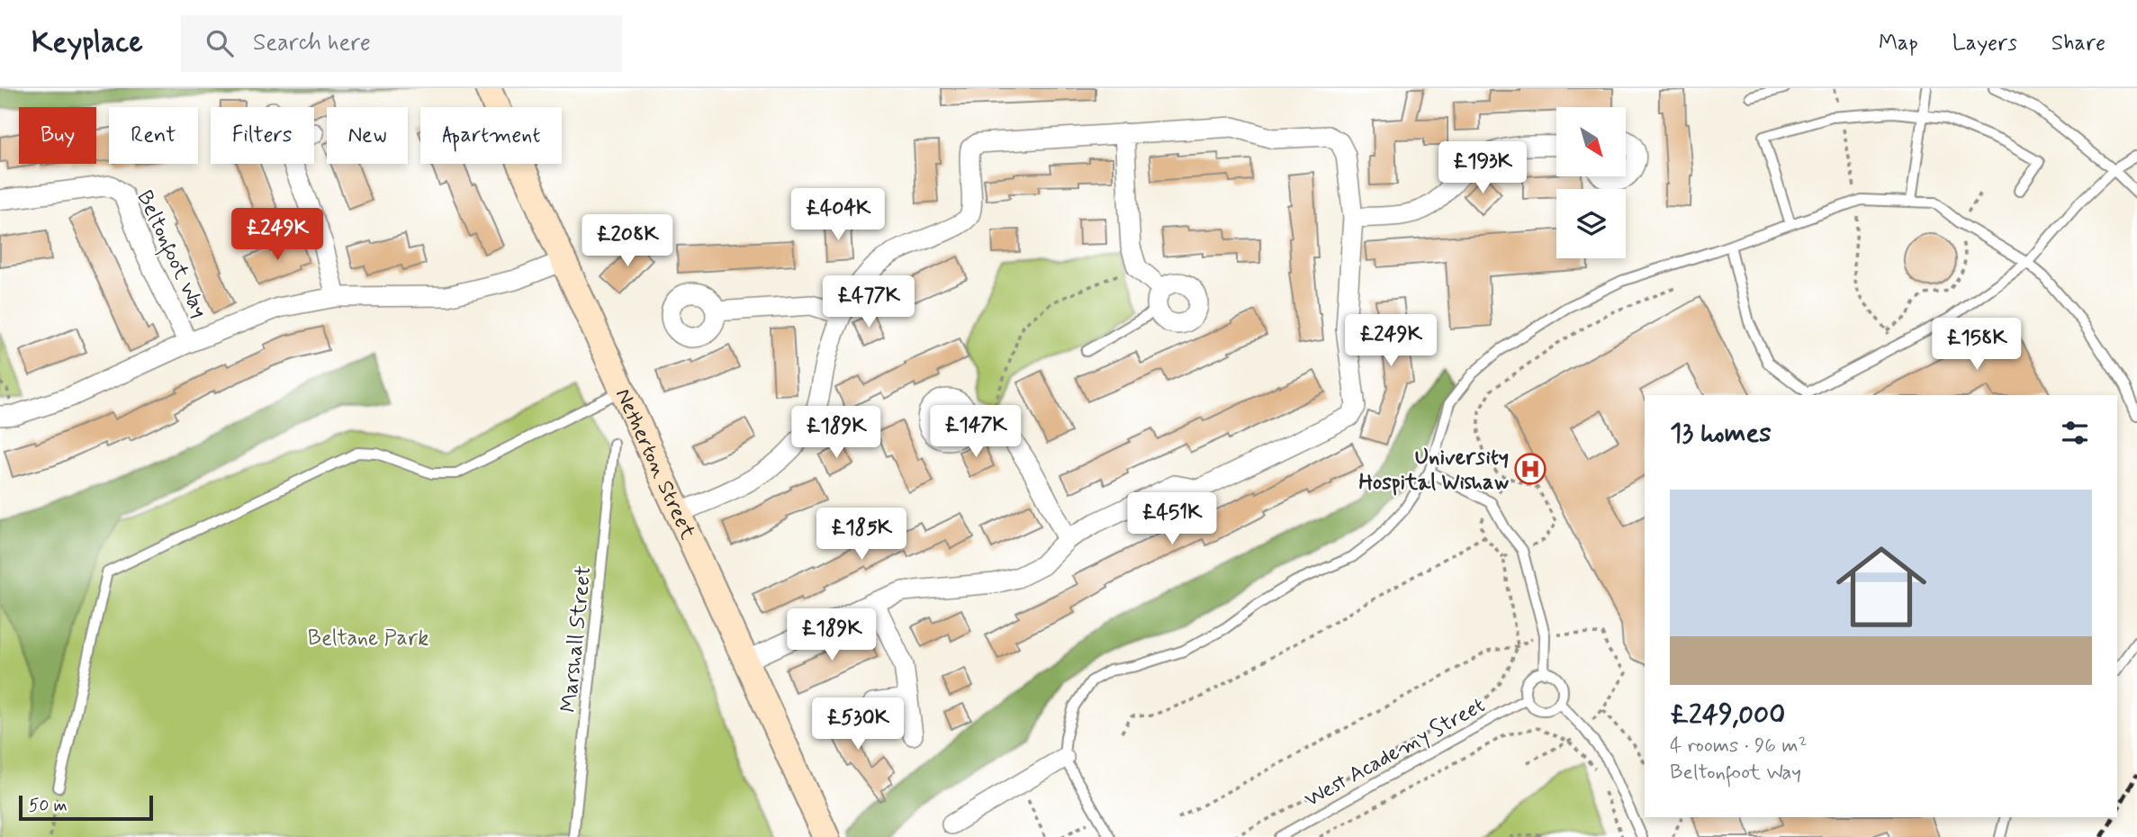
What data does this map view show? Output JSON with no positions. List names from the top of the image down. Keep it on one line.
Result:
{"streets":{"street":["Beltonfoot Way","Netherton Street"],"lane":["Marshall Street","West Academy Street"]},"crossings":[["Beltonfoot Way","Netherton Street"]],"parks":["Beltane Park"],"places":{"hospital":["University Hospital Wishaw"]},"scale_bar":"50 m","north":"bottom right","page":{"header":"Keyplace","search":"Search here","nav":["Map","Layers","Share"],"chip":["Buy","Rent","Filters","New","Apartment"],"price":["£193K","£404K","£249K","£208K","£477K","£249K","£158K","£147K","£189K","£451K","£185K","£189K","£530K"],"heading":"13 homes","list":[{"name":"£249,000","note":"4 rooms · 96 m² · Beltonfoot Way"}],"scale":"50 m"}}
